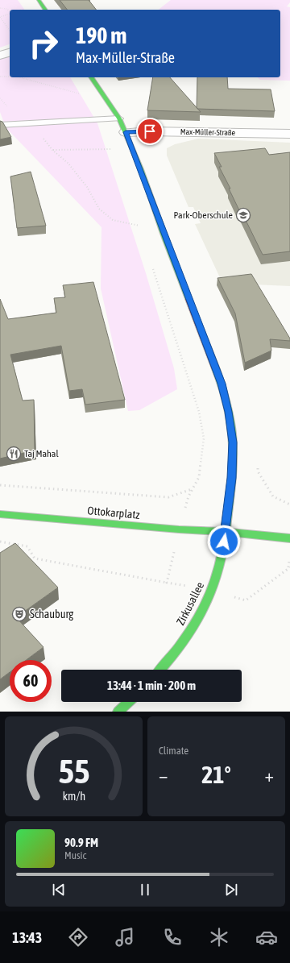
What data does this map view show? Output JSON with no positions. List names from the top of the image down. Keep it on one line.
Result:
{"streets":{"main road":["Ottokarplatz","Zirkusallee"],"street":["Max-Müller-Straße"]},"crossings":[["Max-Müller-Straße","Zirkusallee"],["Ottokarplatz","Zirkusallee"]],"places":{"school or university":["Park-Oberschule"],"restaurant":["Taj Mahal"],"theatre":["Schauburg"]},"page":{"turn":["190 m","Max-Müller-Straße"],"limit":"60","trip":"13:44 · 1 min · 200 m","tile":"Climate","heat":["−","21°","+"],"song":["90.9 FM","Music"],"tabs":"13:43","gauge":["55","km/h"]}}
